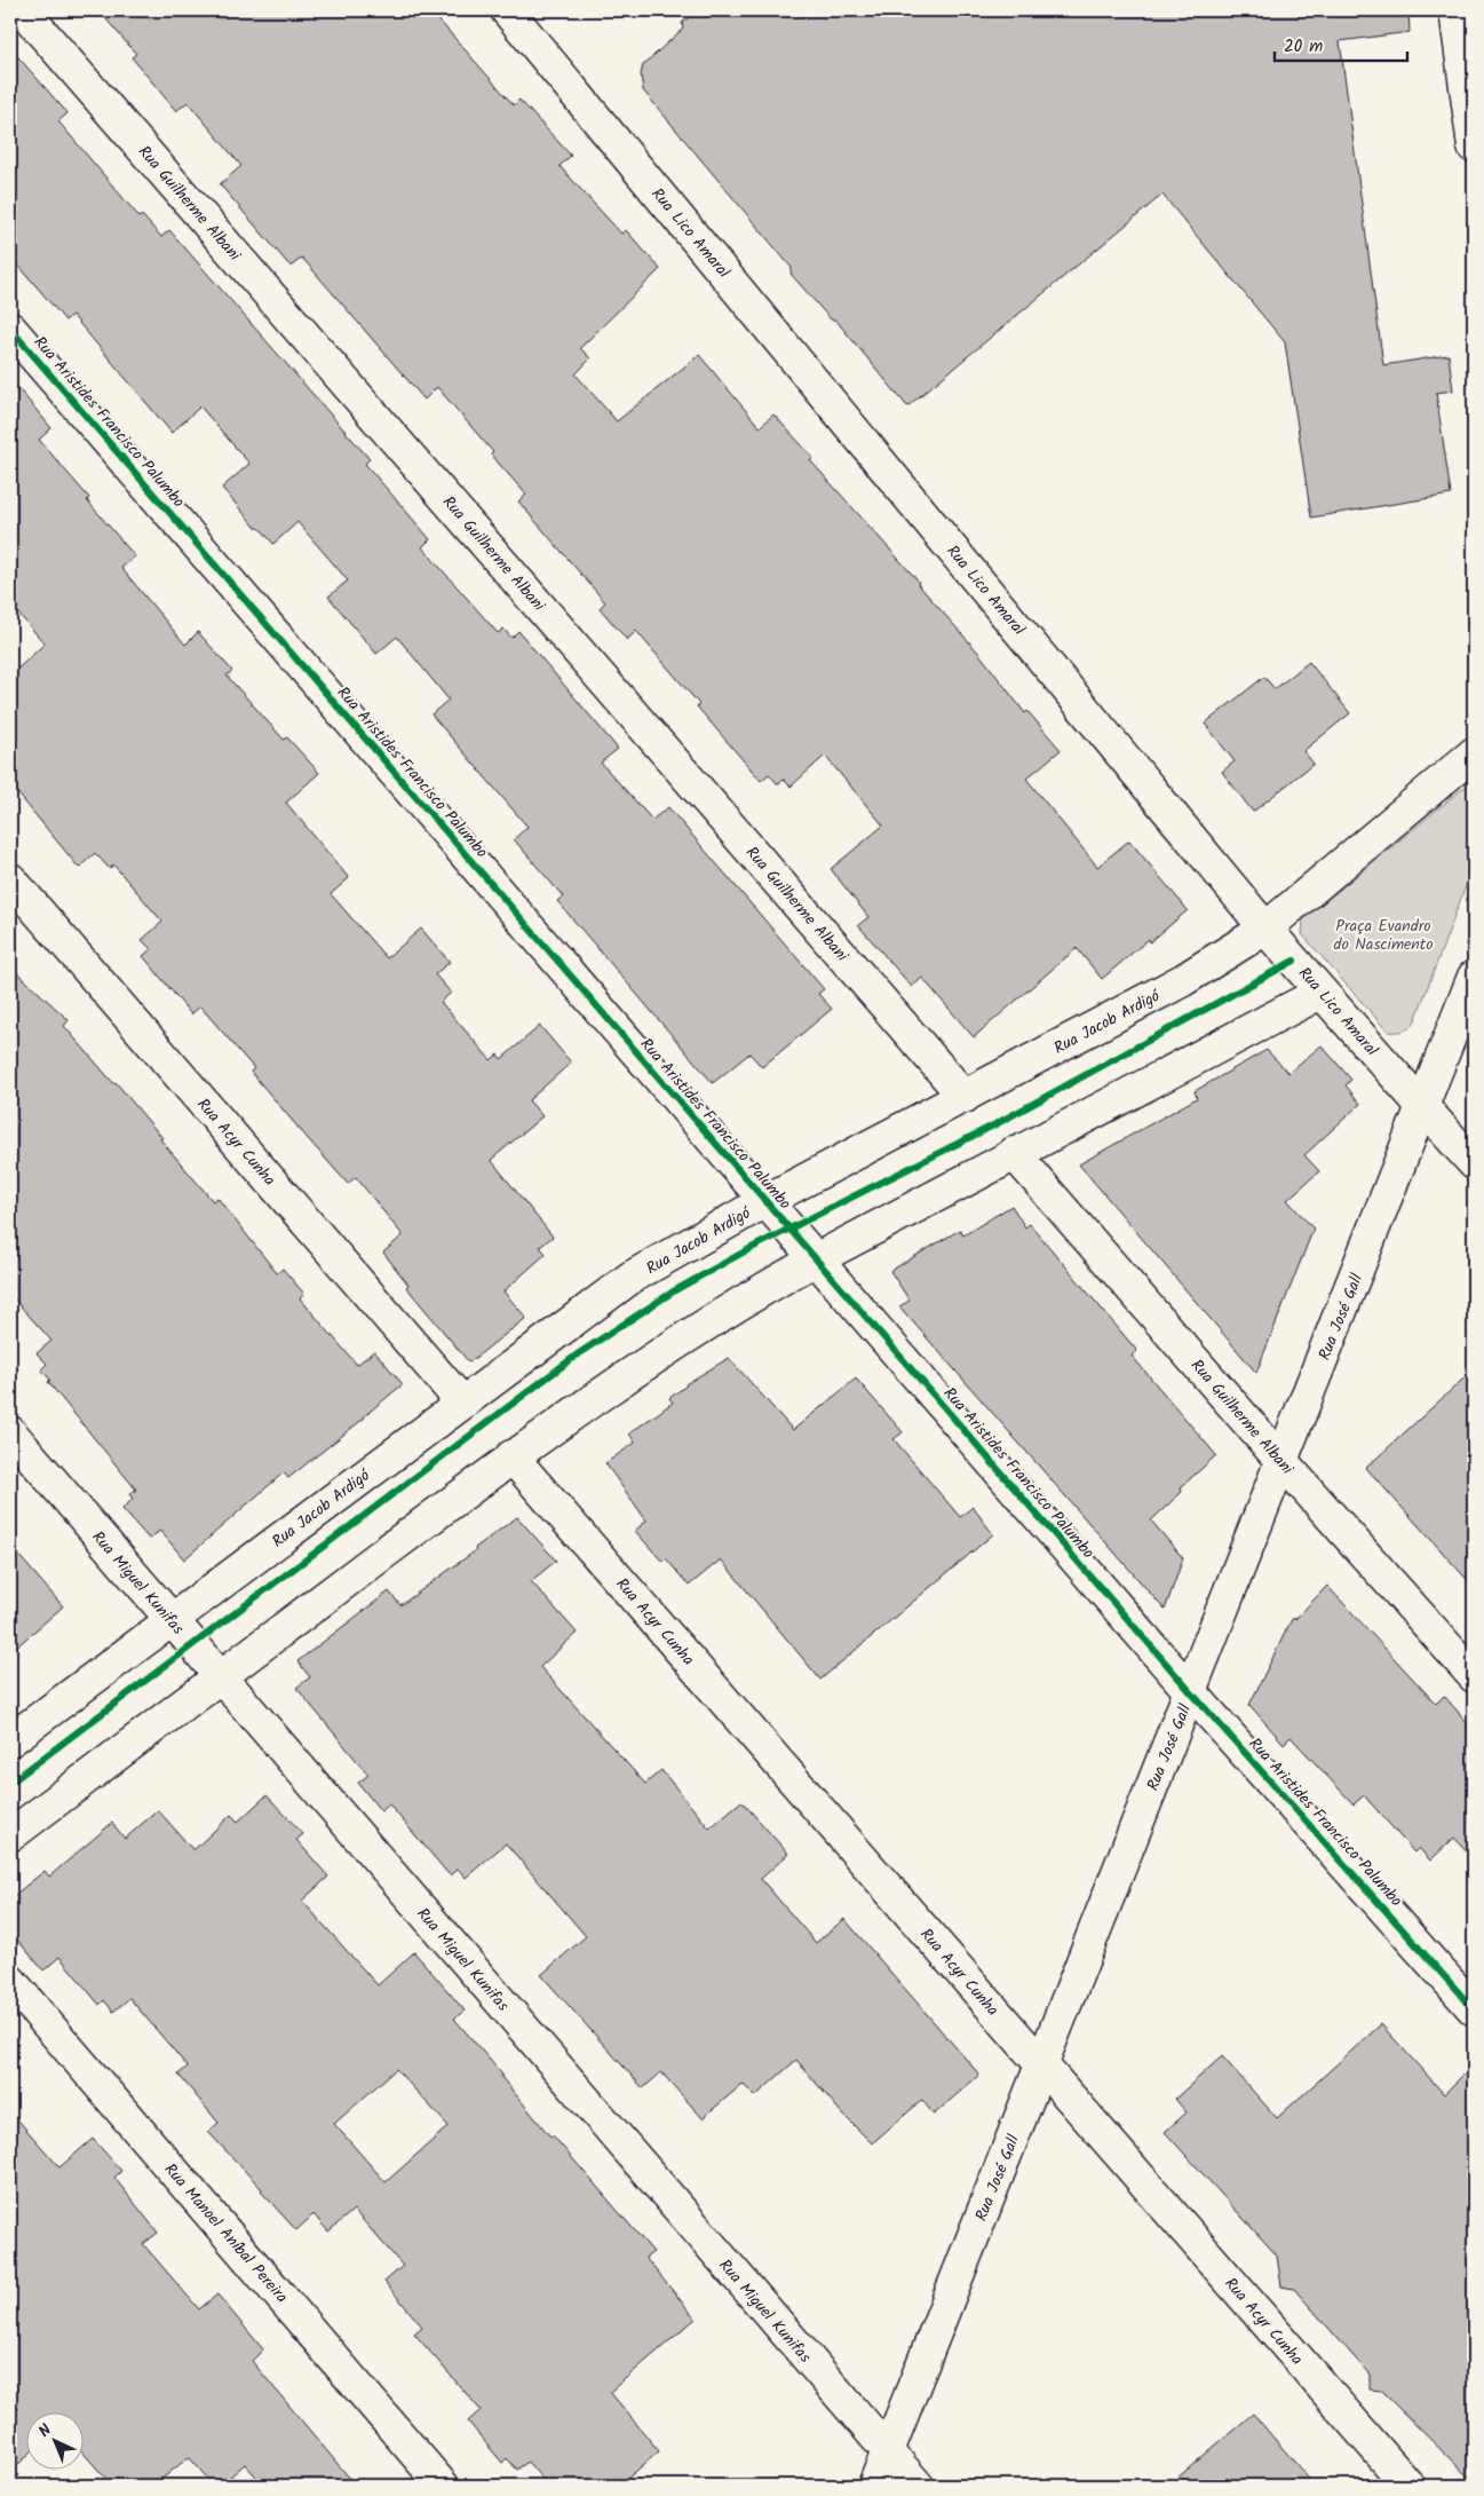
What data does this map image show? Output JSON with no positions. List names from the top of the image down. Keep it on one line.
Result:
{"streets":{"street":["Rua Guilherme Albani","Rua Lico Amaral","Rua Aristides Francisco Palumbo","Rua Jacob Ardigó","Rua Acyr Cunha","Rua José Gall","Rua Miguel Kunifas","Rua Manoel Aníbal Pereira"]},"crossings":[["Rua Guilherme Albani","Rua Jacob Ardigó"],["Rua Guilherme Albani","Rua José Gall"],["Rua Lico Amaral","Rua Jacob Ardigó"],["Rua Lico Amaral","Rua José Gall"],["Rua Aristides Francisco Palumbo","Rua Jacob Ardigó"],["Rua Aristides Francisco Palumbo","Rua José Gall"],["Rua Jacob Ardigó","Rua Acyr Cunha"],["Rua Jacob Ardigó","Rua Miguel Kunifas"],["Rua Acyr Cunha","Rua José Gall"],["Rua José Gall","Rua Miguel Kunifas"]],"parks":["Praça Evandro do Nascimento"],"scale_bar":"20 m","north":"top left"}
